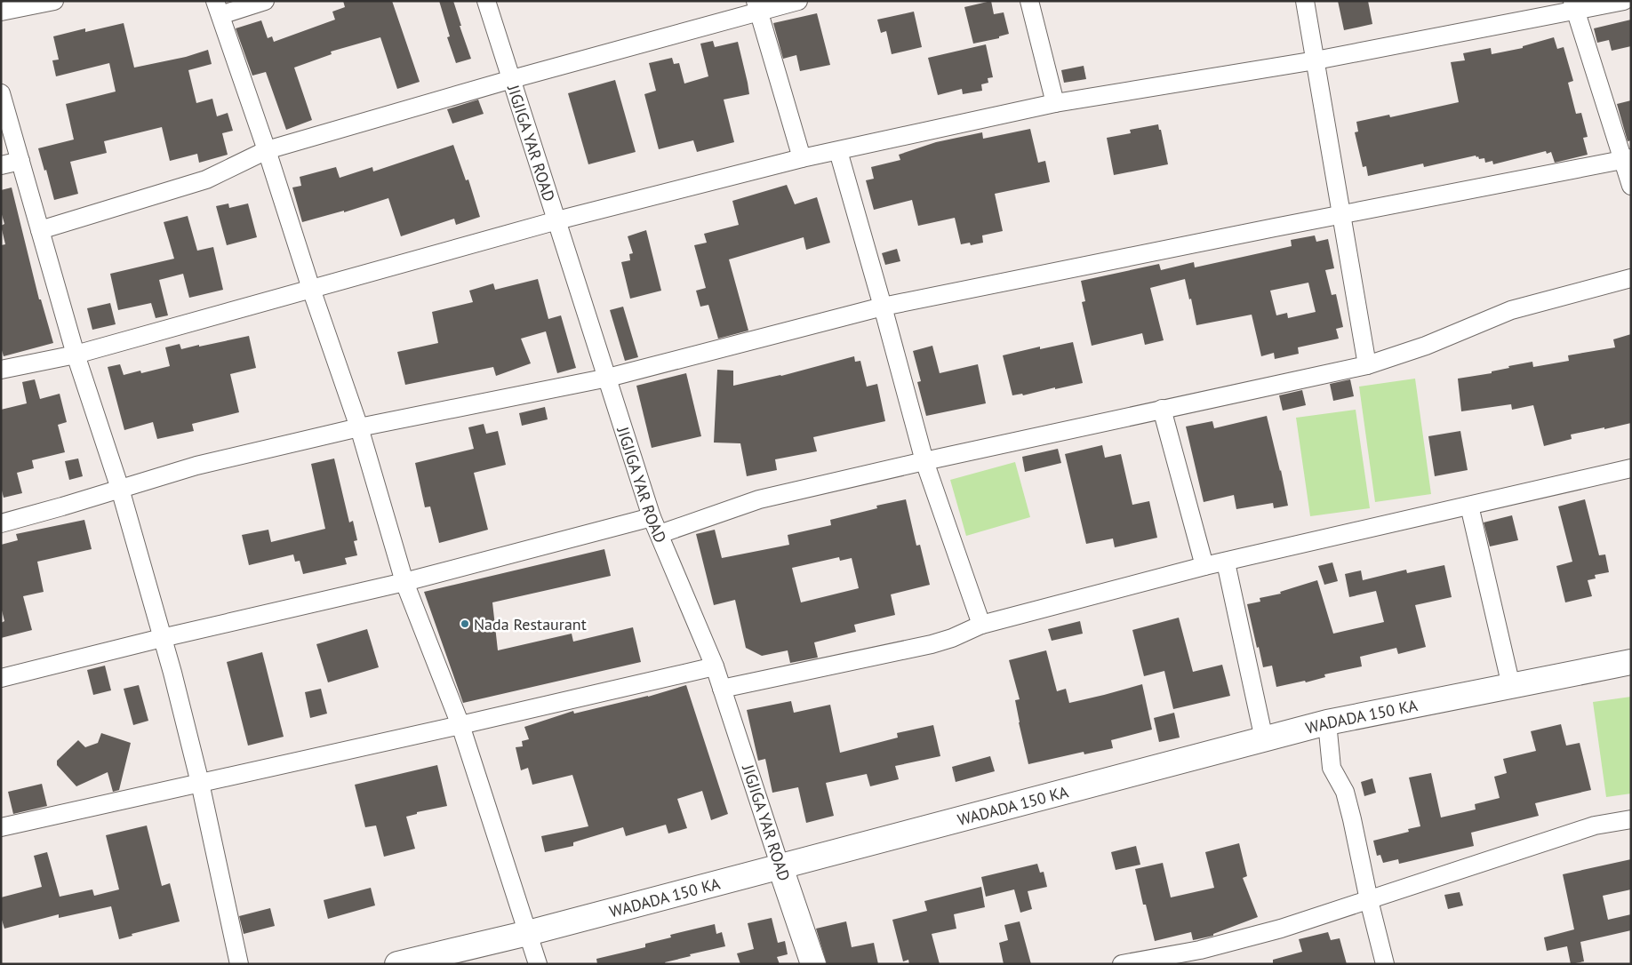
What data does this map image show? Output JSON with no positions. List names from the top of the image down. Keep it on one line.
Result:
{"streets":{"street":["JIGJIGA YAR ROAD","WADADA 150 KA"]},"crossings":[["JIGJIGA YAR ROAD","WADADA 150 KA"]],"places":["Nada Restaurant"]}
